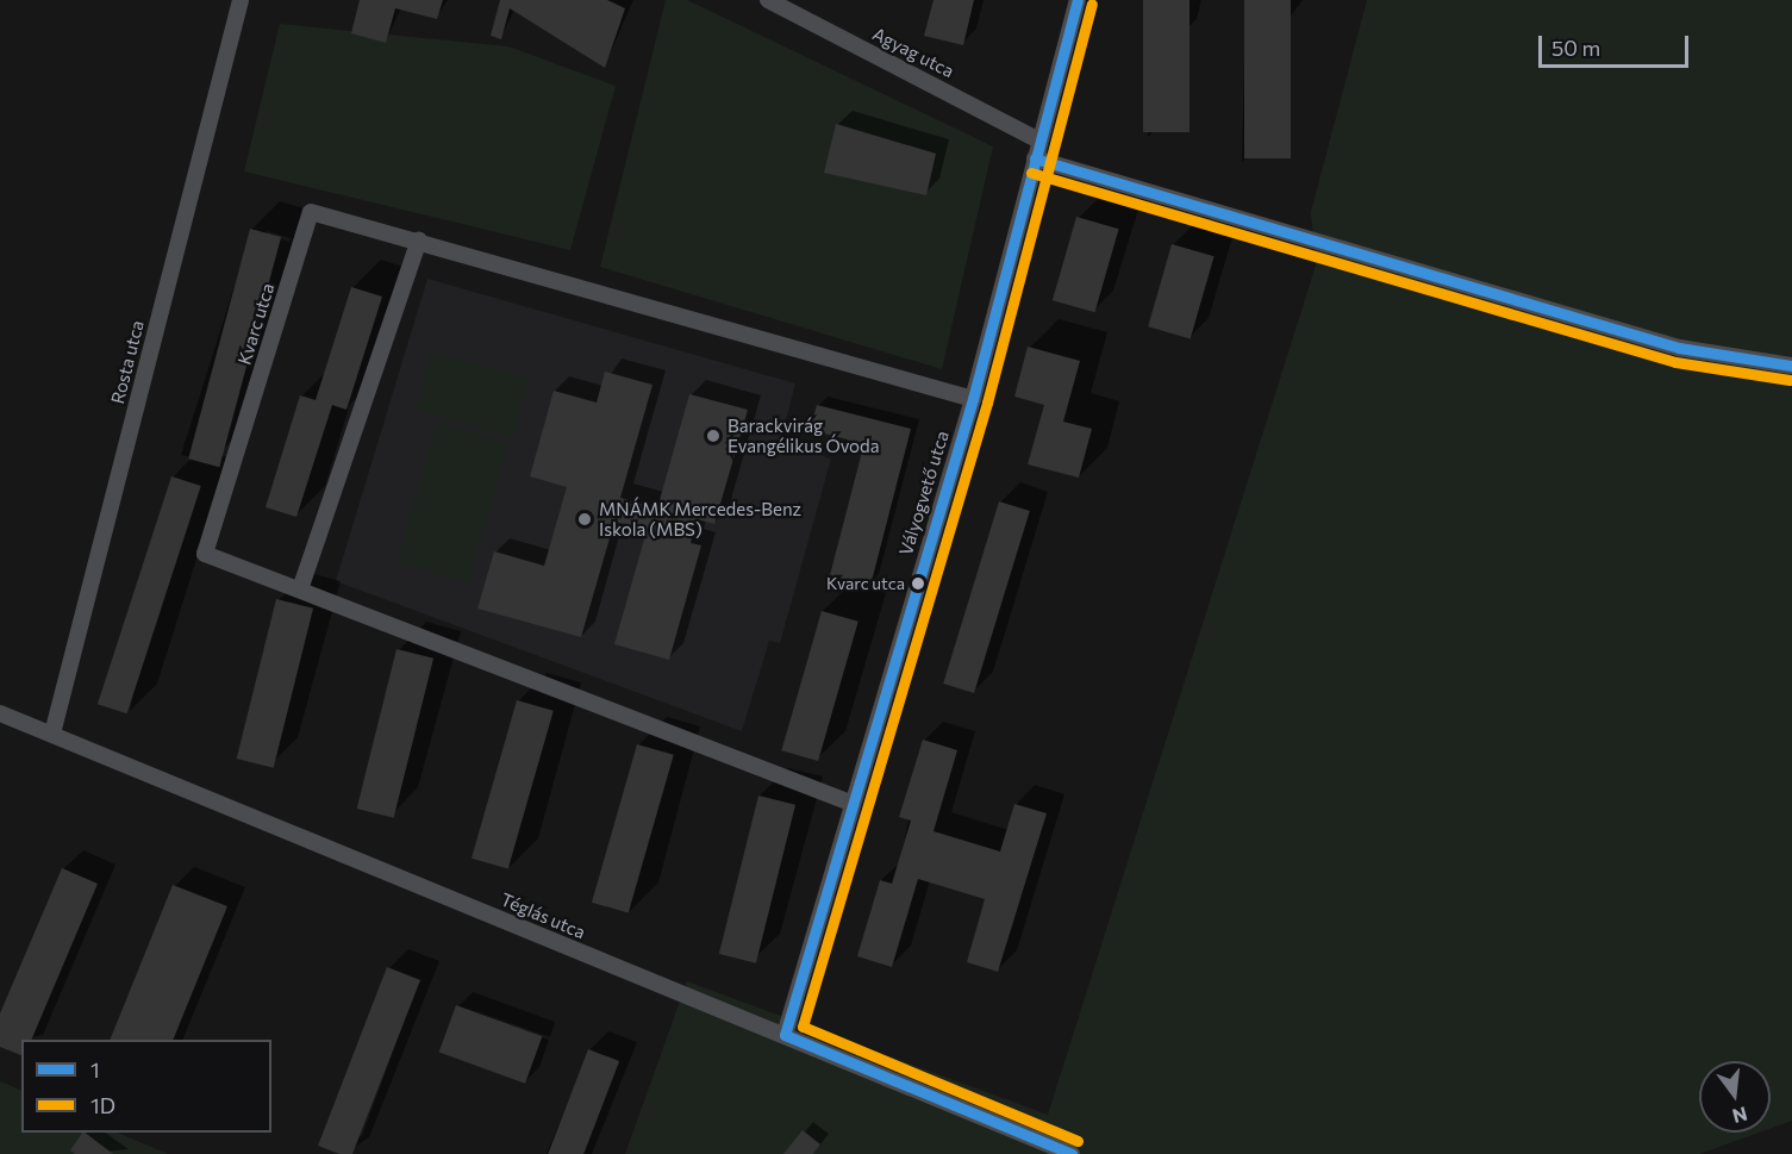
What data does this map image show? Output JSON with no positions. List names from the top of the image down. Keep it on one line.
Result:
{"streets":{"street":["Agyag utca","Kvarc utca","Rosta utca","Vályogvető utca","Téglás utca"]},"crossings":[["Agyag utca","Vályogvető utca"],["Kvarc utca","Vályogvető utca"],["Rosta utca","Téglás utca"],["Vályogvető utca","Téglás utca"]],"places":["Barackvirág Evangélikus Óvoda","MNÁMK Mercedes-Benz Iskola (MBS)","Kvarc utca"],"lines":["transit line 1","transit line 1D"],"legend":["1","1D"],"scale_bar":"50 m","north":"bottom"}
